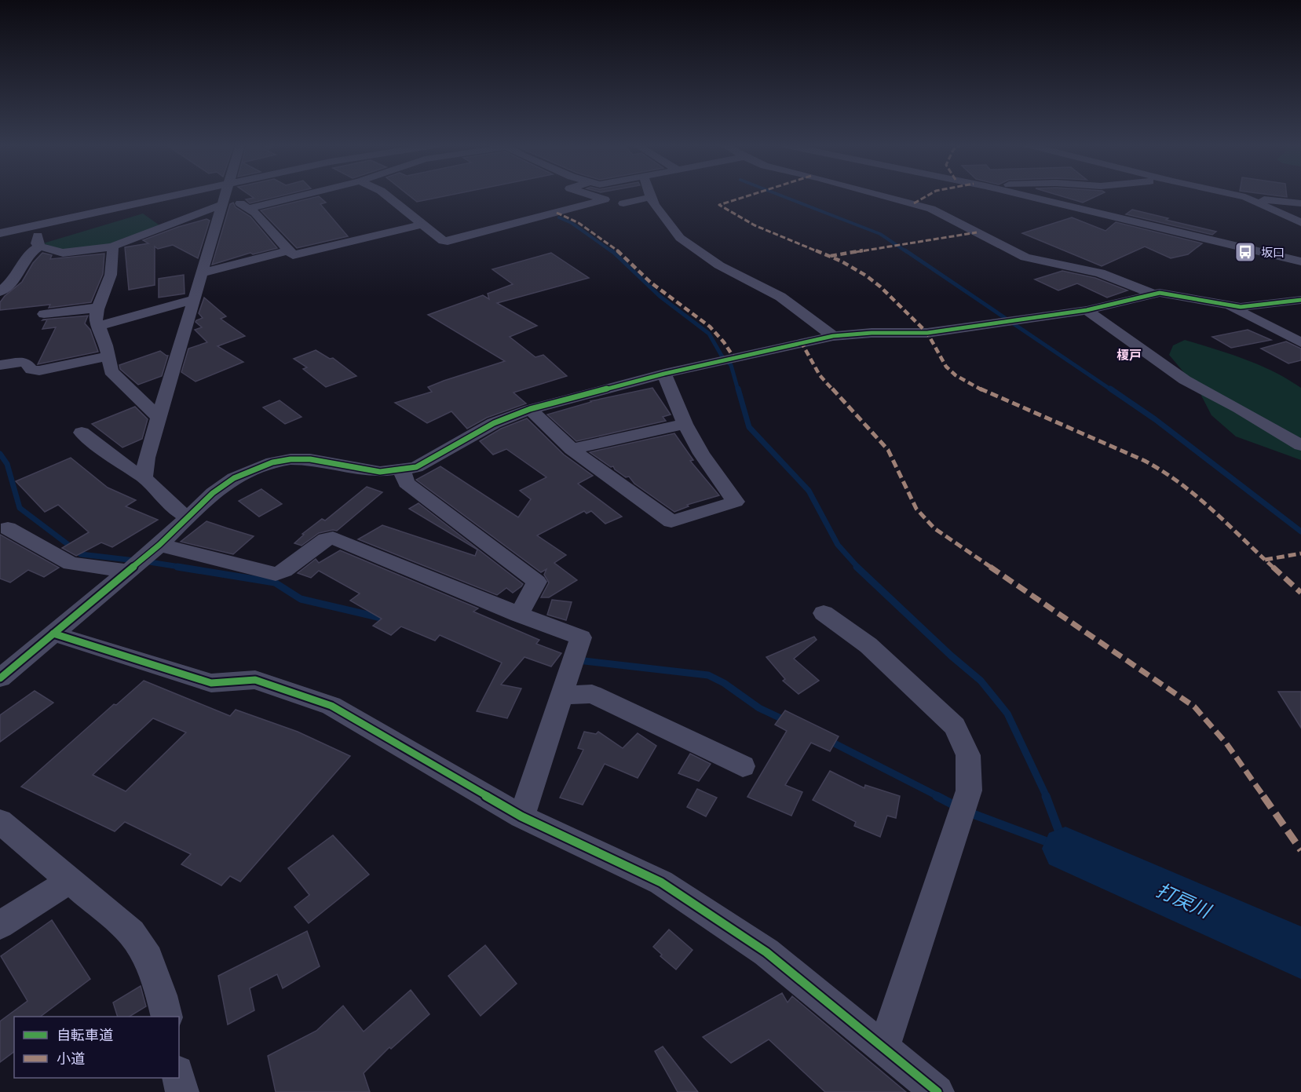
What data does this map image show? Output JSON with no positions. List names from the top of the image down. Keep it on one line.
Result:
{"districts":["榎戸"],"water":["打戻川"],"places":{"bus stop":["坂口"]},"legend":["自転車道","小道"]}
